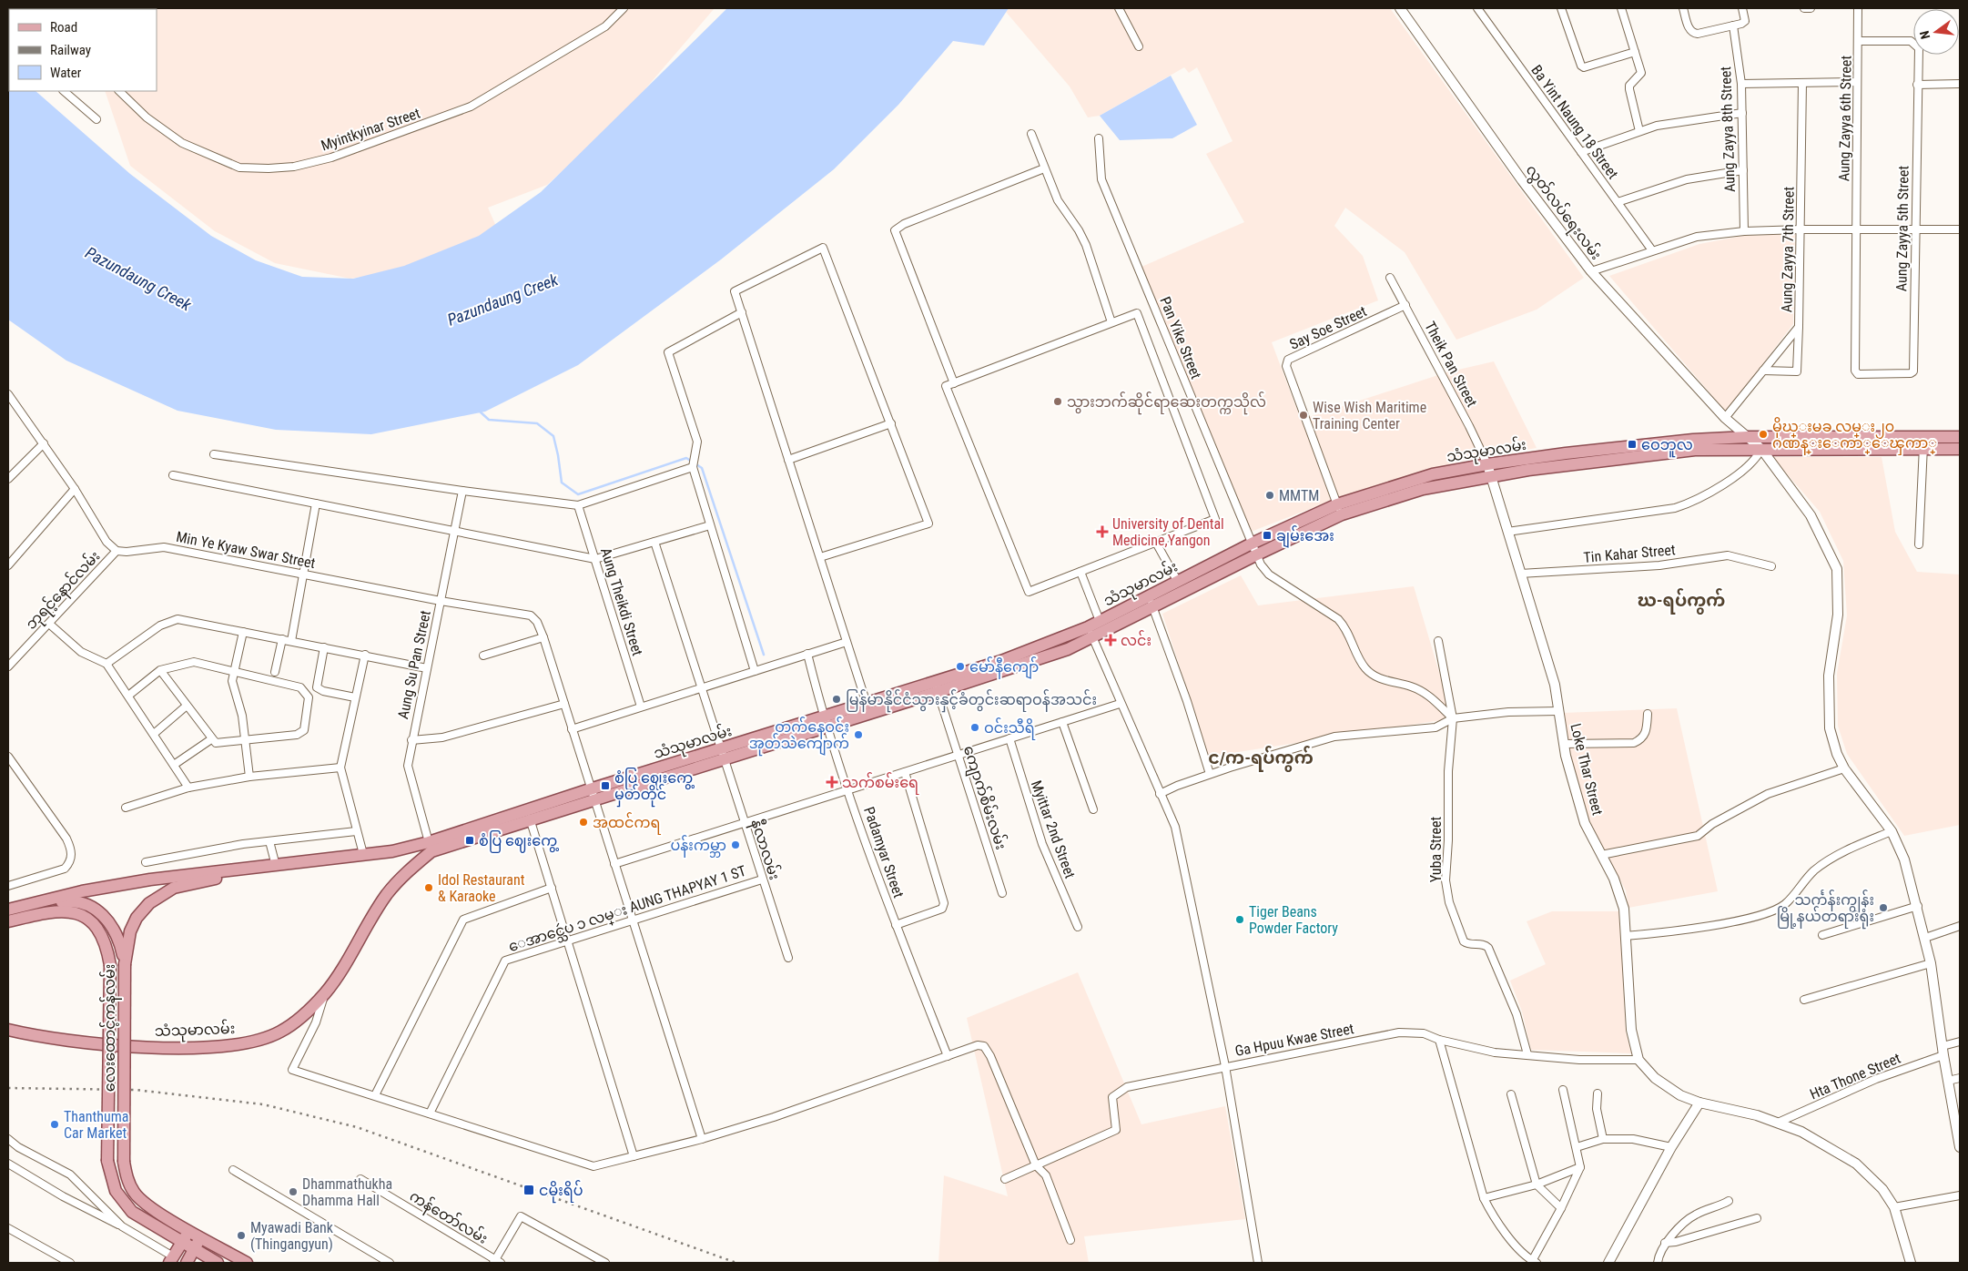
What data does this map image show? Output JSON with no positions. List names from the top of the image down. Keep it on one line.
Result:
{"streets":{"main road":["သံသုမာလမ်း","လေးထောင့်ကန်လမ်း"],"street":["Aung Zayya 6th Street","Ba Yint Naung 18 Street","Myintkyinar Street","Aung Zayya 8th Street","လွတ်လပ်ရေးလမ်း","Aung Zayya 5th Street","Aung Zayya 7th Street","Say Soe Street","Pan Yike Street","Theik Pan Street","Min Ye Kyaw Swar Street","Tin Kahar Street","ဘုရင့်နောင်လမ်း","Aung Theikdi Street","Aung Su Pan Street","Loke Thar Street","ကျောက်စိမ်းလမ်း","Myittar 2nd Street","နီလာလမ်း","Yuba Street","Padamyar Street","ေအာင္သေဴပ ၁ လမ္း AUNG THAPYAY 1 ST","Ga Hpuu Kwae Street","Hta Thone Street","ကန်တော်လမ်း"]},"crossings":[["Aung Zayya 6th Street","Aung Zayya 5th Street"],["လွတ်လပ်ရေးလမ်း","Aung Zayya 7th Street"],["လွတ်လပ်ရေးလမ်း","သံသုမာလမ်း"],["လွတ်လပ်ရေးလမ်း","Hta Thone Street"],["Say Soe Street","Theik Pan Street"],["Say Soe Street","သံသုမာလမ်း"],["Pan Yike Street","သံသုမာလမ်း"],["Pan Yike Street","Yuba Street"],["Theik Pan Street","သံသုမာလမ်း"],["Theik Pan Street","Loke Thar Street"],["သံသုမာလမ်း","Aung Su Pan Street"],["သံသုမာလမ်း","Loke Thar Street"],["သံသုမာလမ်း","ကျောက်စိမ်းလမ်း"],["သံသုမာလမ်း","နီလာလမ်း"],["သံသုမာလမ်း","Padamyar Street"],["Min Ye Kyaw Swar Street","ဘုရင့်နောင်လမ်း"],["Min Ye Kyaw Swar Street","Aung Su Pan Street"],["Tin Kahar Street","Loke Thar Street"],["Loke Thar Street","Ga Hpuu Kwae Street"],["Loke Thar Street","Hta Thone Street"],["နီလာလမ်း","ေအာင္သေဴပ ၁ လမ္း AUNG THAPYAY 1 ST"],["Yuba Street","Ga Hpuu Kwae Street"]],"districts":["ဃ-ရပ်ကွက်","င/က-ရပ်ကွက်"],"water":["Pazundaung Creek"],"places":{"other":["သွားဘက်‌ဆိုင်ရာဆေးတက္ကသိုလ်","Wise Wish Maritime Training Center","မိုဃ္းမခ လမ္း၂၀ ဂဏန္းေကာ္ေၾကာ္","MMTM","မော်နီကျော်","မြန်မာနိုင်ငံသွားနှင့်ခံတွင်းဆရာဝန်အသင်း","ဝင်းသီရိ","တက်နေဝင်း အုတ်သဲကျောက်","အထင်ကရ","ပန်းကမ္ဘာ","Idol Restaurant & Karaoke","သင်္ကန်းကျွန်း မြို့နယ်တရားရုံး","Tiger Beans Powder Factory","Thanthuma Car Market","Dhammathukha Dhamma Hall","Myawadi Bank (Thingangyun)"],"transit":["ဝေဘူလ","ချမ်းအေး","စံပြ ဈေးကွေ့ မှတ်တိုင်","စံပြ ဈေးကွေ့","ငမိုးရိပ်"],"health":["University of Dental Medicine,Yangon","လင်း","သက်စမ်းရေ"]},"legend":["Road","Railway","Water"],"north":"left"}
